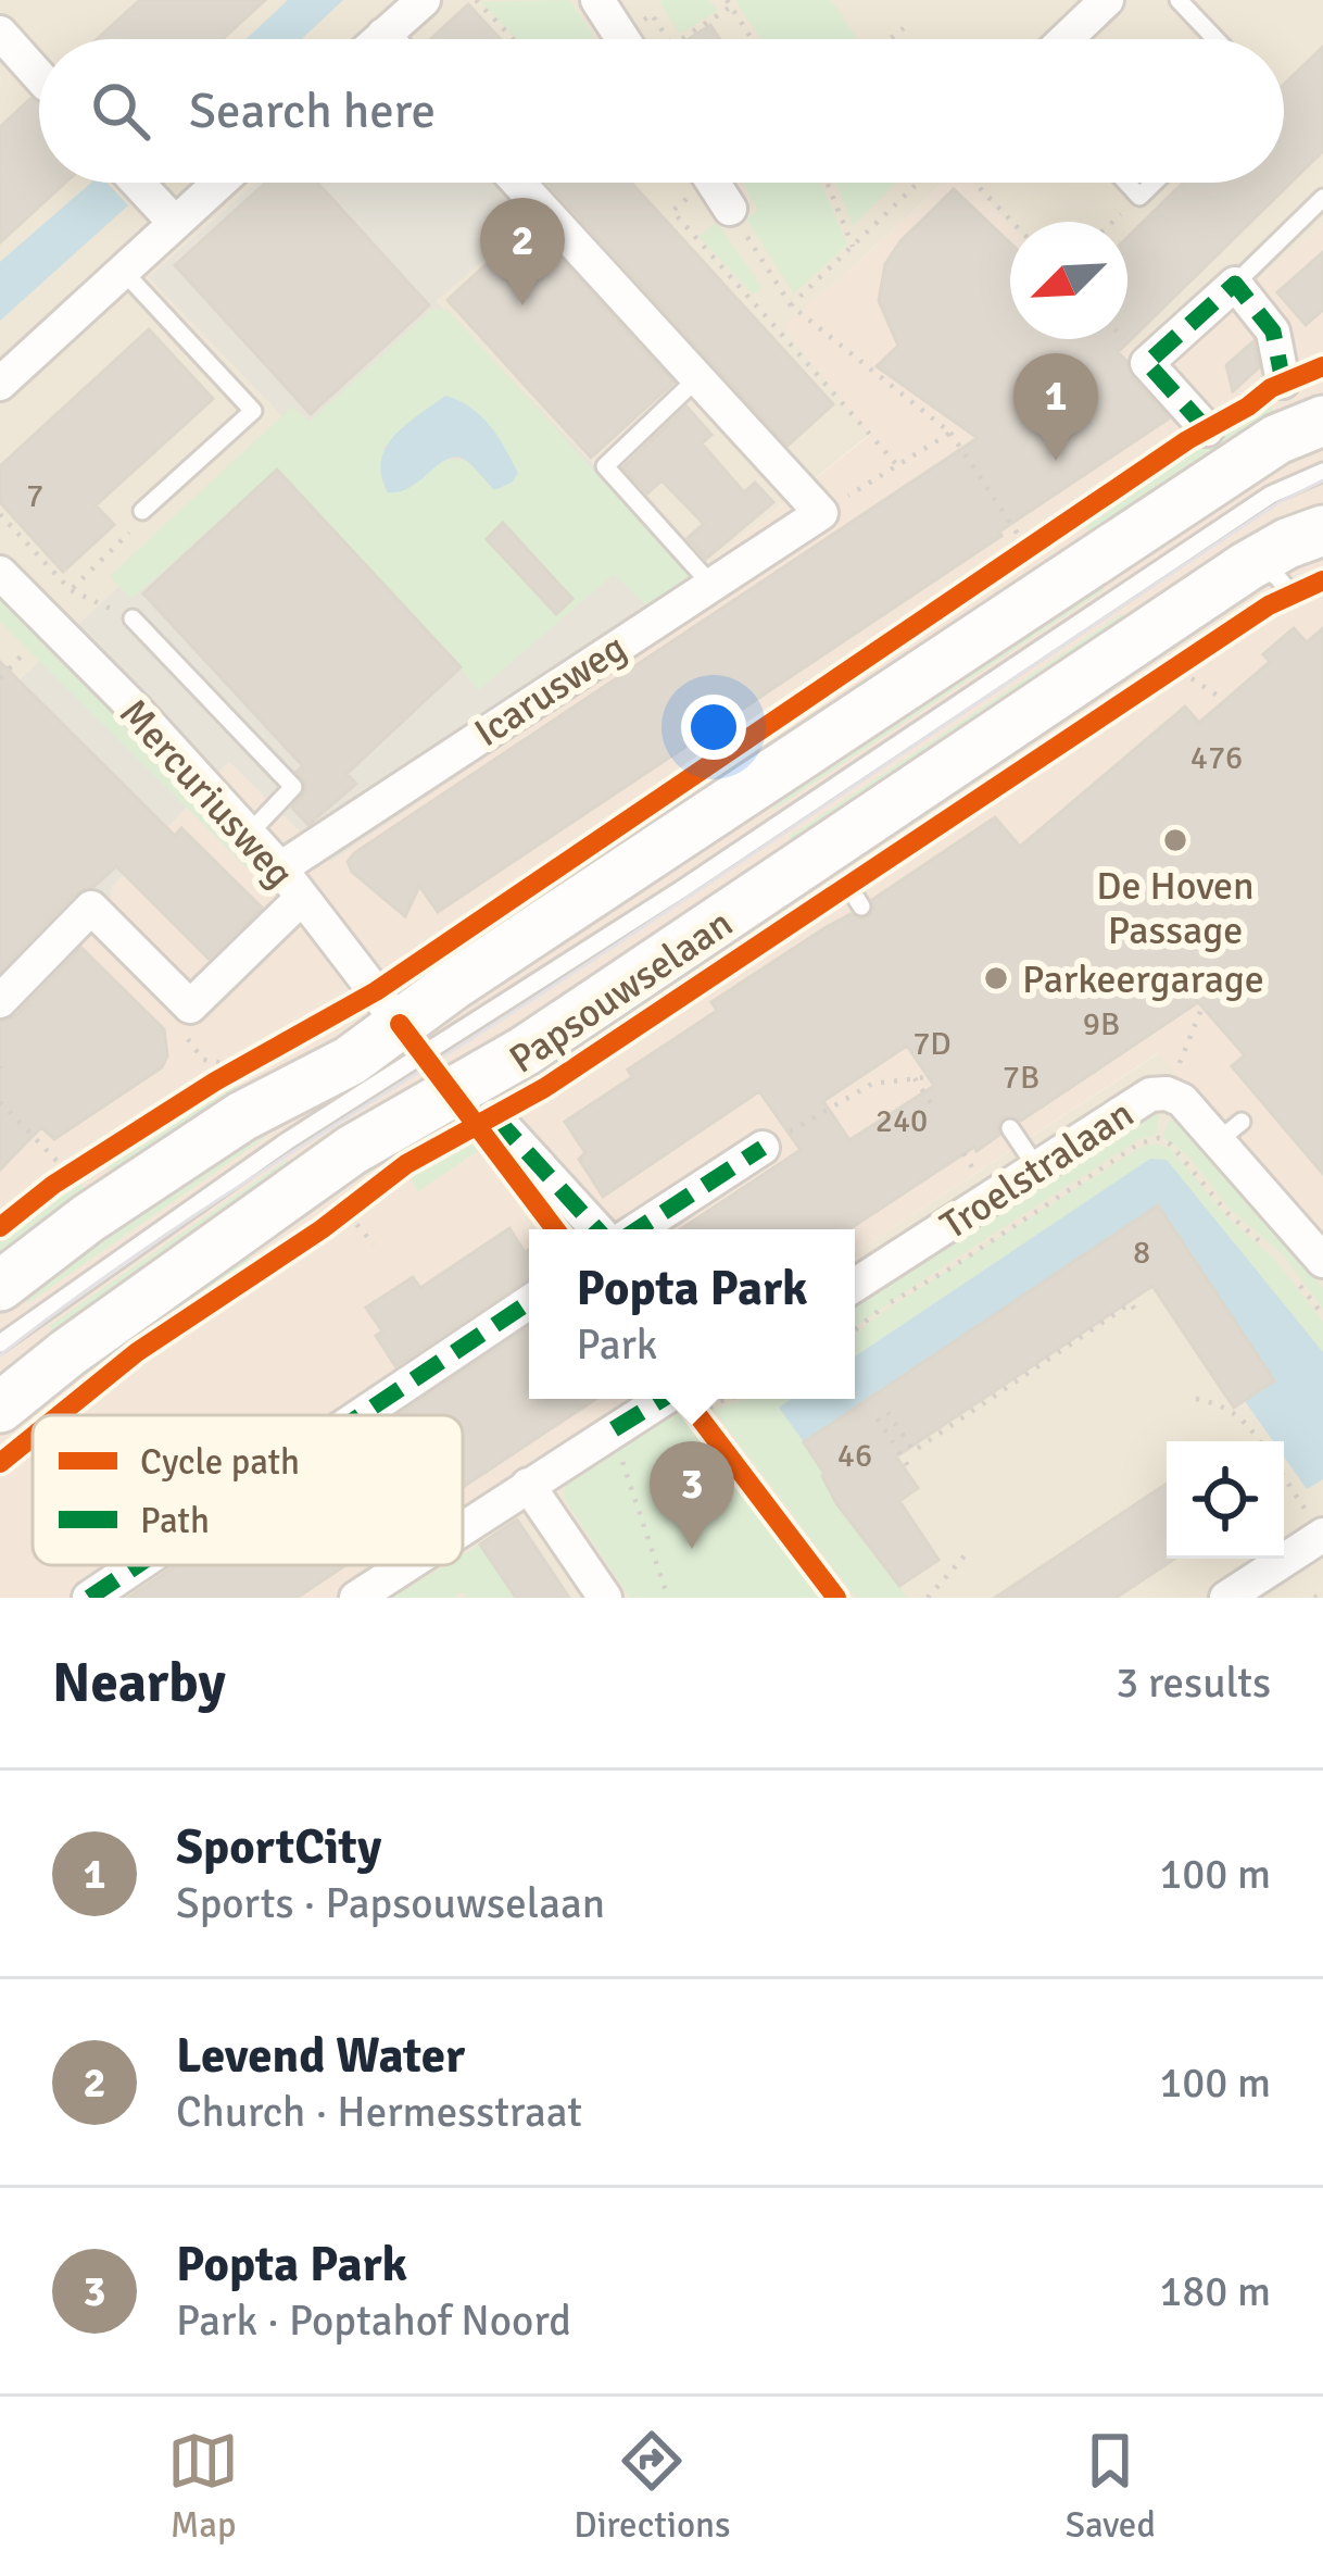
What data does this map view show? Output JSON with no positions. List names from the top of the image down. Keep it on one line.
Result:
{"streets":{"street":["Icarusweg","Mercuriusweg","Papsouwselaan","Troelstralaan"]},"crossings":[["Icarusweg","Mercuriusweg"]],"places":["De Hoven Passage","Parkeergarage"],"house_numbers":["7","476","9B","7D","7B","240","8","46"],"legend":["Cycle path","Path"],"north":"bottom left","page":{"search":"Search here","pins":["2","1","3"],"popup":["Popta Park","Park"],"heading":["Nearby","3 results"],"list":[{"mark":"1","name":"SportCity","note":"Sports · Papsouwselaan","value":"100 m"},{"mark":"2","name":"Levend Water","note":"Church · Hermesstraat","value":"100 m"},{"mark":"3","name":"Popta Park","note":"Park · Poptahof Noord","value":"180 m"}],"nav":["Map","Directions","Saved"]}}
